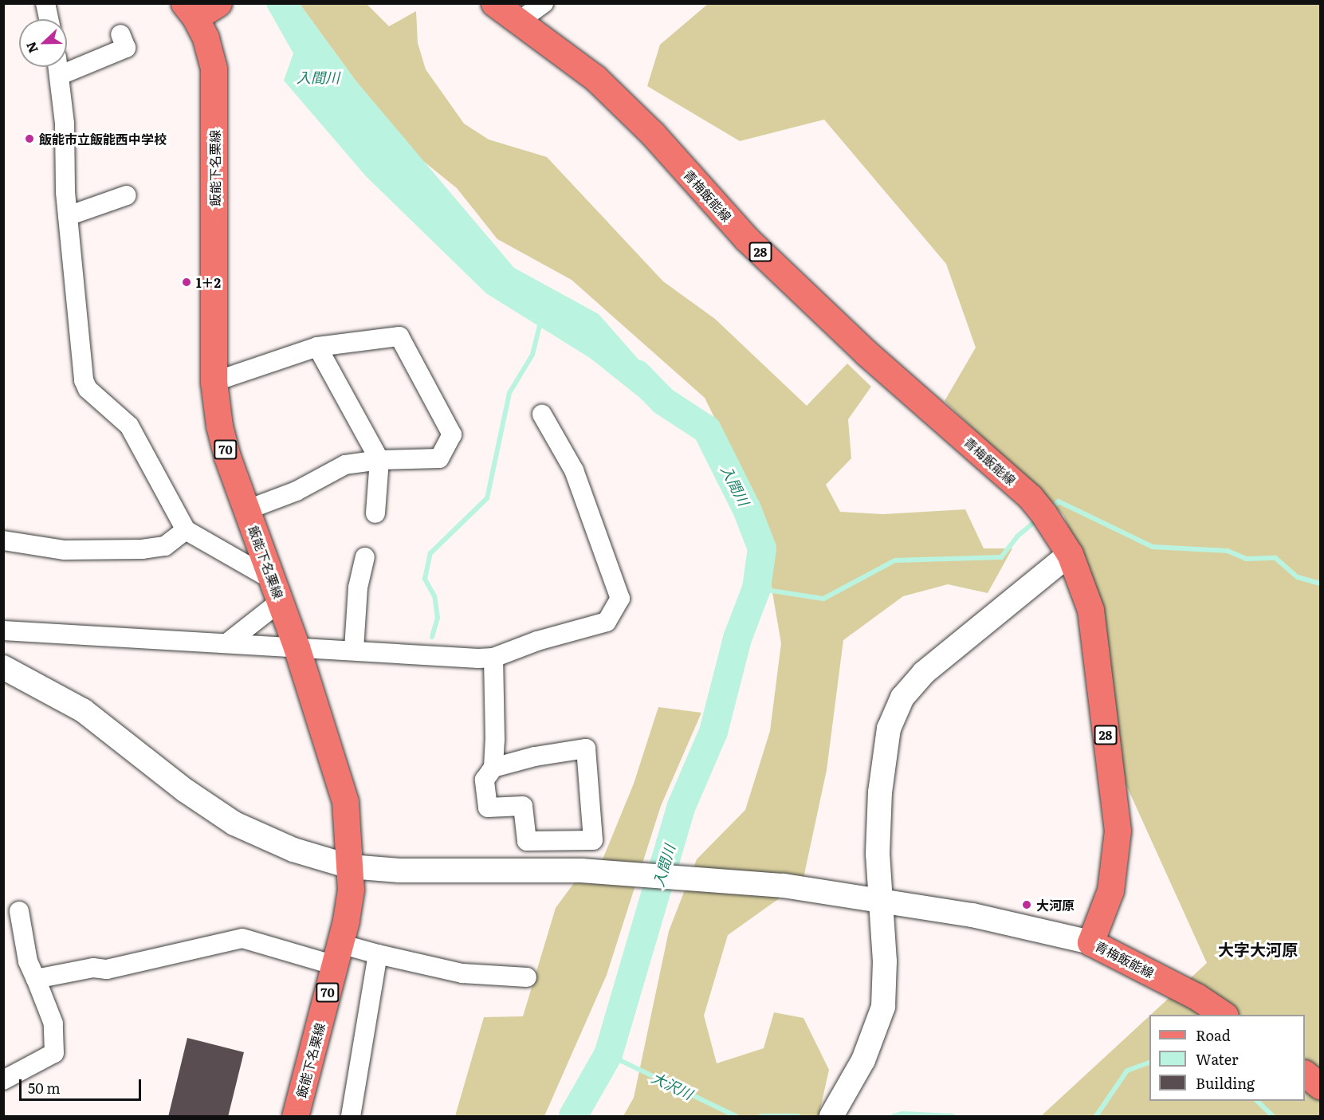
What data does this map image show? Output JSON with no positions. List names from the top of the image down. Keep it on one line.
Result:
{"streets":{"main road":["飯能下名栗線","青梅飯能線","28","70"]},"districts":["大字大河原"],"water":["入間川","大沢川"],"places":["飯能市立飯能西中学校","1＋2","大河原"],"legend":["Road","Water","Building"],"scale_bar":"50 m","north":"left"}
